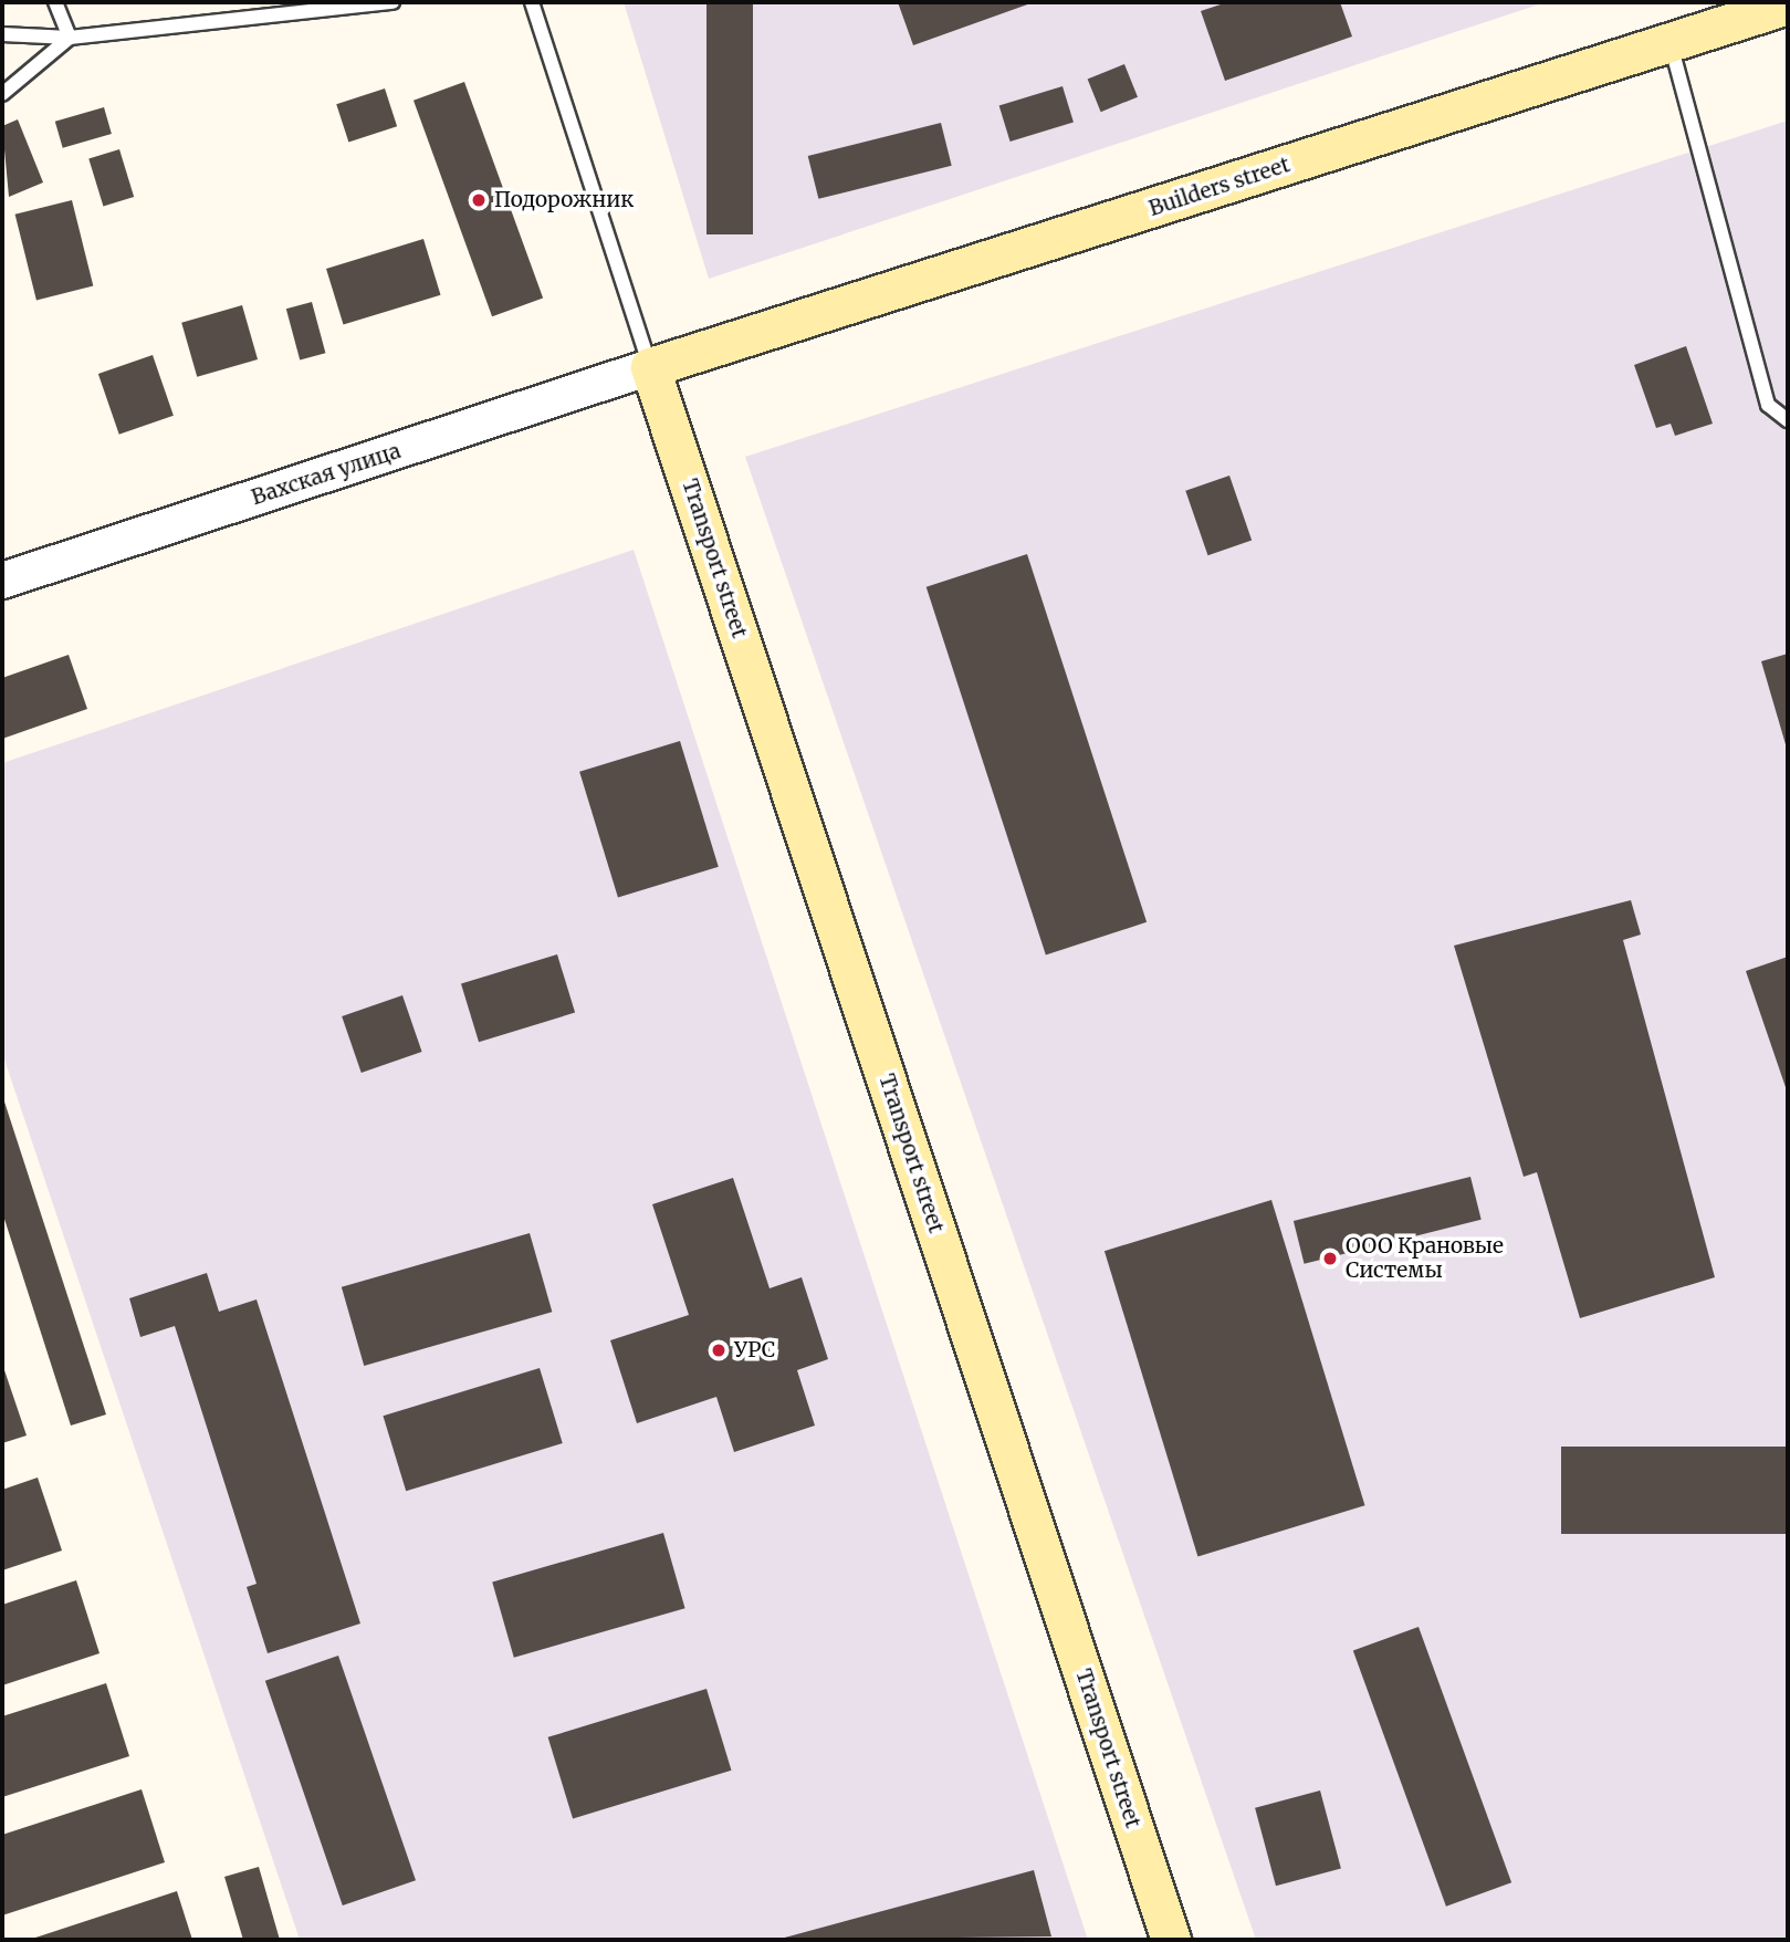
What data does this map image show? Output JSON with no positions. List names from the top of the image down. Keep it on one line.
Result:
{"streets":{"main road":["Builders street","Transport street"],"street":["Вахская улица"]},"crossings":[["Builders street","Вахская улица"],["Builders street","Transport street"],["Вахская улица","Transport street"]],"places":["Подорожник","ООО Крановые Системы","УРС"]}
